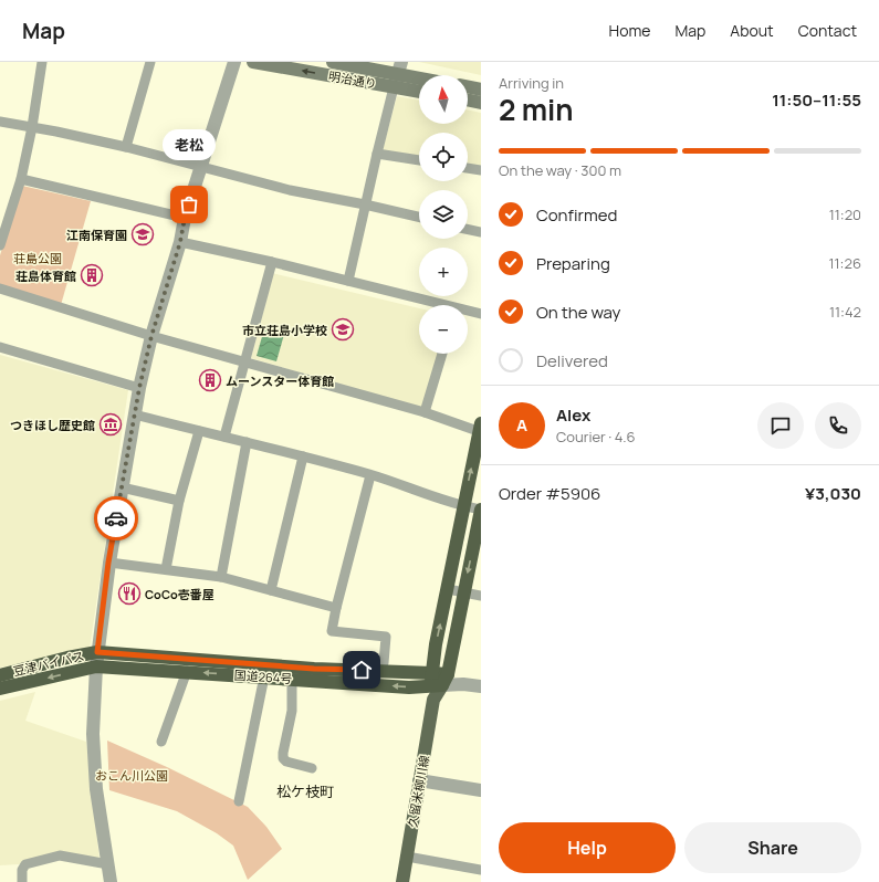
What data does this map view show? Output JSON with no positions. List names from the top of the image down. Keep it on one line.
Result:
{"streets":{"highway":["豆津バイパス","国道264号"],"main road":["明治通り","久留米柳川線"]},"crossings":[["豆津バイパス","国道264号"],["国道264号","久留米柳川線"]],"districts":["松ケ枝町"],"parks":["荘島公園","おこん川公園"],"places":{"other":["老松"],"school or university":["江南保育園","市立荘島小学校"],"building":["荘島体育館","ムーンスター体育館"],"museum":["つきほし歴史館"],"restaurant":["CoCo壱番屋"]},"north":"top","page":{"header":"Map","nav":["Home","Map","About","Contact"],"heading":["2 min","Arriving in","11:50–11:55"],"panel":["Alex","Courier · 4.6","Order #5906","¥3,030"],"map_buttons":["+","−"],"bubble":"老松","bar":"On the way · 300 m","list":[["Confirmed","11:20"],["Preparing","11:26"],["On the way","11:42"],"Delivered"],"round":"A","buttons":["Help","Share"]}}
